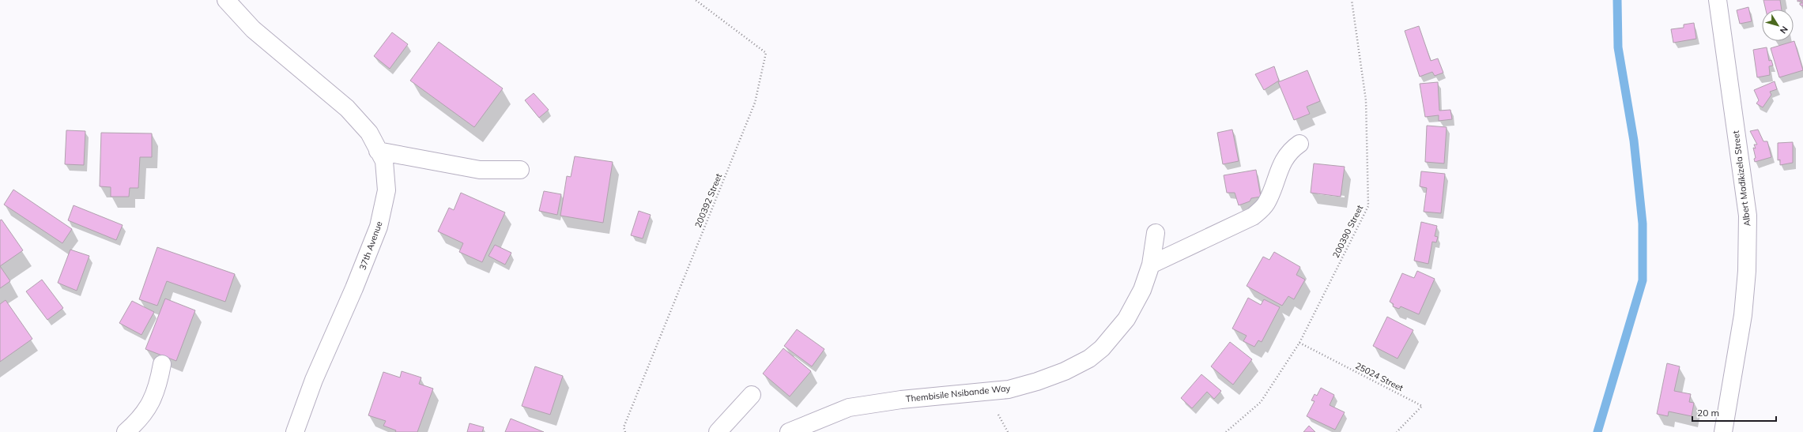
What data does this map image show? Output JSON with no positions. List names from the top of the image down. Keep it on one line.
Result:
{"streets":{"street":["Albert Madikizela Street","37th Avenue","Thembisile Nsibande Way"],"path":["200392 Street","200390 Street","25024 Street"]},"crossings":[["200390 Street","25024 Street"]],"scale_bar":"20 m","north":"bottom right"}
